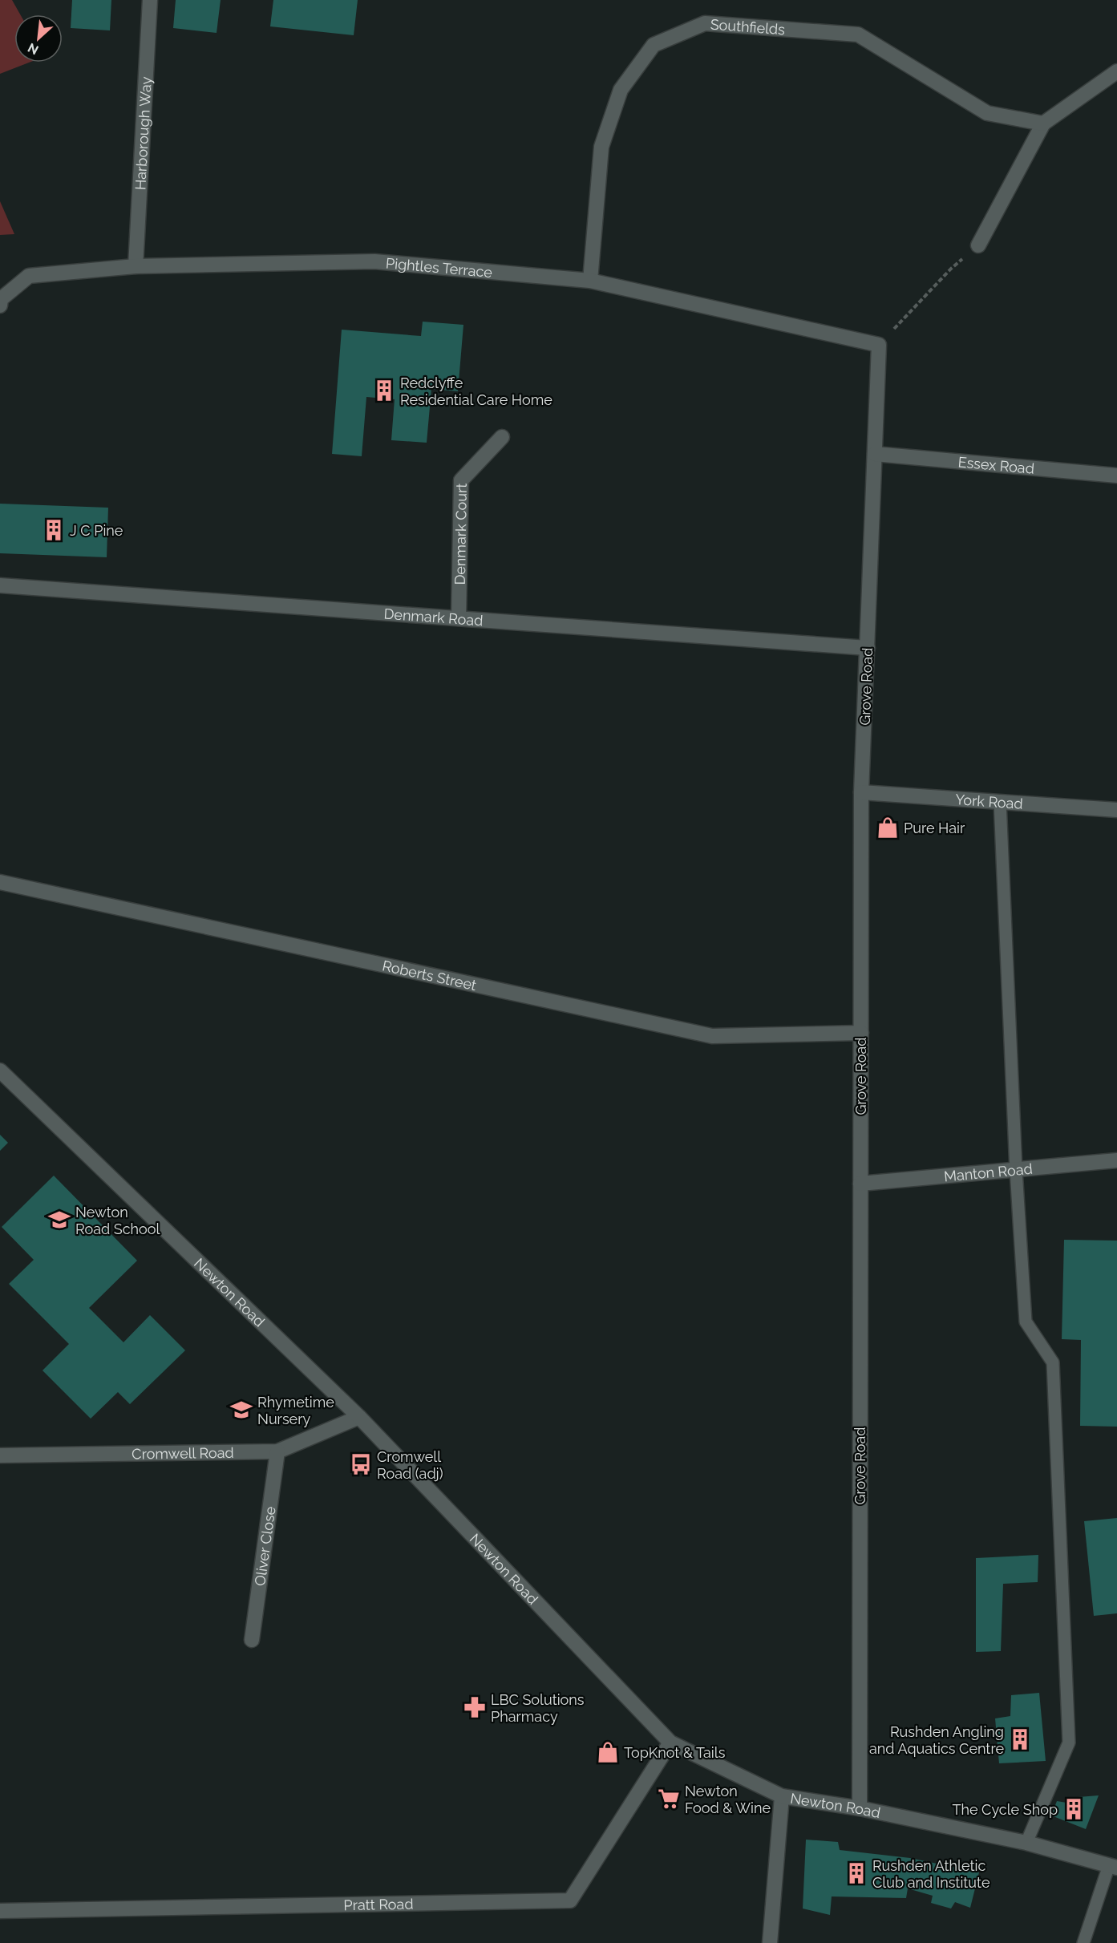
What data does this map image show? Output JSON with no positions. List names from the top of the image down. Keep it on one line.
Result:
{"streets":{"street":["Southfields","Harborough Way","Pightles Terrace","Essex Road","Denmark Court","Denmark Road","Grove Road","York Road","Roberts Street","Manton Road","Newton Road","Cromwell Road","Oliver Close","Pratt Road"]},"crossings":[["Southfields","Pightles Terrace"],["Harborough Way","Pightles Terrace"],["Pightles Terrace","Grove Road"],["Essex Road","Grove Road"],["Denmark Court","Denmark Road"],["Denmark Road","Grove Road"],["Grove Road","York Road"],["Grove Road","Roberts Street"],["Grove Road","Manton Road"],["Grove Road","Newton Road"],["Newton Road","Cromwell Road"],["Newton Road","Pratt Road"],["Cromwell Road","Oliver Close"]],"places":{"building":["Redclyffe Residential Care Home","J C Pine","Rushden Angling and Aquatics Centre","The Cycle Shop","Rushden Athletic Club and Institute"],"shop":["Pure Hair","TopKnot & Tails"],"school or university":["Newton Road School","Rhymetime Nursery"],"bus stop":["Cromwell Road (adj)"],"pharmacy":["LBC Solutions Pharmacy"],"supermarket":["Newton Food & Wine"]},"north":"bottom left"}
